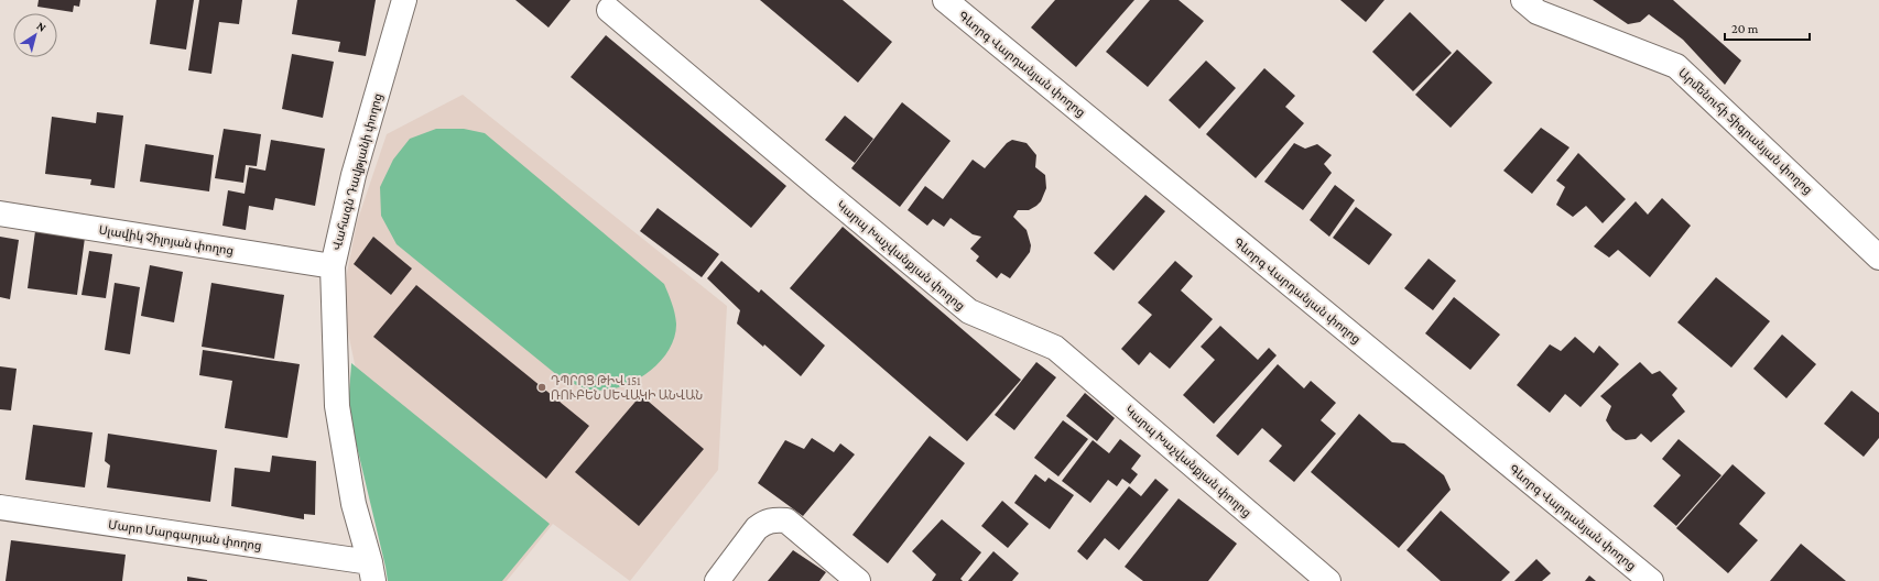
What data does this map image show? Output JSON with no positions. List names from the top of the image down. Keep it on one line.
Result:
{"streets":{"street":["Գևորգ Վարդանյան փողոց","Արմենուհի Տիգրանյան փողոց","Վահագն Դավթյանի փողոց","Սլավիկ Չիլոյան փողոց","Կարպ Խաչվանքյան փողոց","Մարո Մարգարյան փողոց"]},"crossings":[["Վահագն Դավթյանի փողոց","Սլավիկ Չիլոյան փողոց"],["Վահագն Դավթյանի փողոց","Մարո Մարգարյան փողոց"]],"places":["ԴՊՐՈՑ ԹԻՎ 151 ՌՈՒԲԵՆ ՍԵՎԱԿԻ ԱՆՎԱՆ"],"scale_bar":"20 m","north":"top right"}
